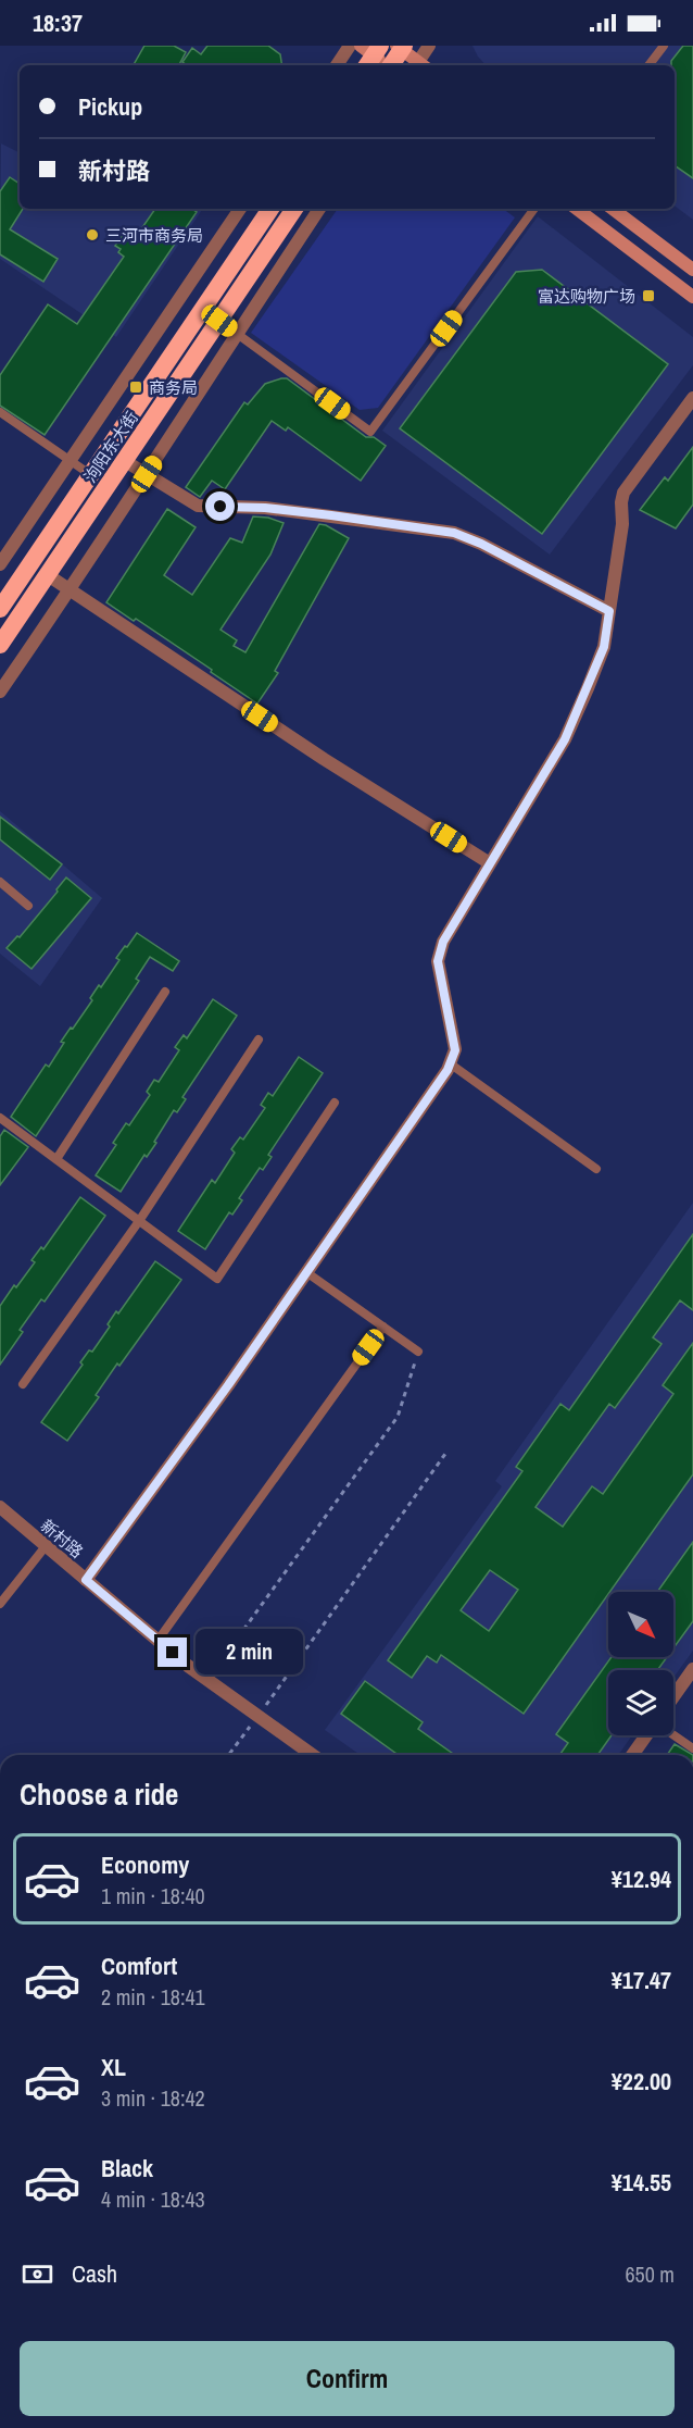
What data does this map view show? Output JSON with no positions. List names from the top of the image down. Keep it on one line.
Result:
{"streets":{"highway":["泃阳东大街"],"street":["新村路"]},"places":{"other":["三河市商务局"],"transit":["富达购物广场","商务局"]},"north":"bottom right","page":{"status":"18:37","banner":["Pickup","新村路"],"bubble":"2 min","heading":"Choose a ride","list":[{"name":"Economy","note":"1 min · 18:40","value":"¥12.94"},{"name":"Comfort","note":"2 min · 18:41","value":"¥17.47"},{"name":"XL","note":"3 min · 18:42","value":"¥22.00"},{"name":"Black","note":"4 min · 18:43","value":"¥14.55"}],"pay":["Cash","650 m"],"buttons":"Confirm"}}
